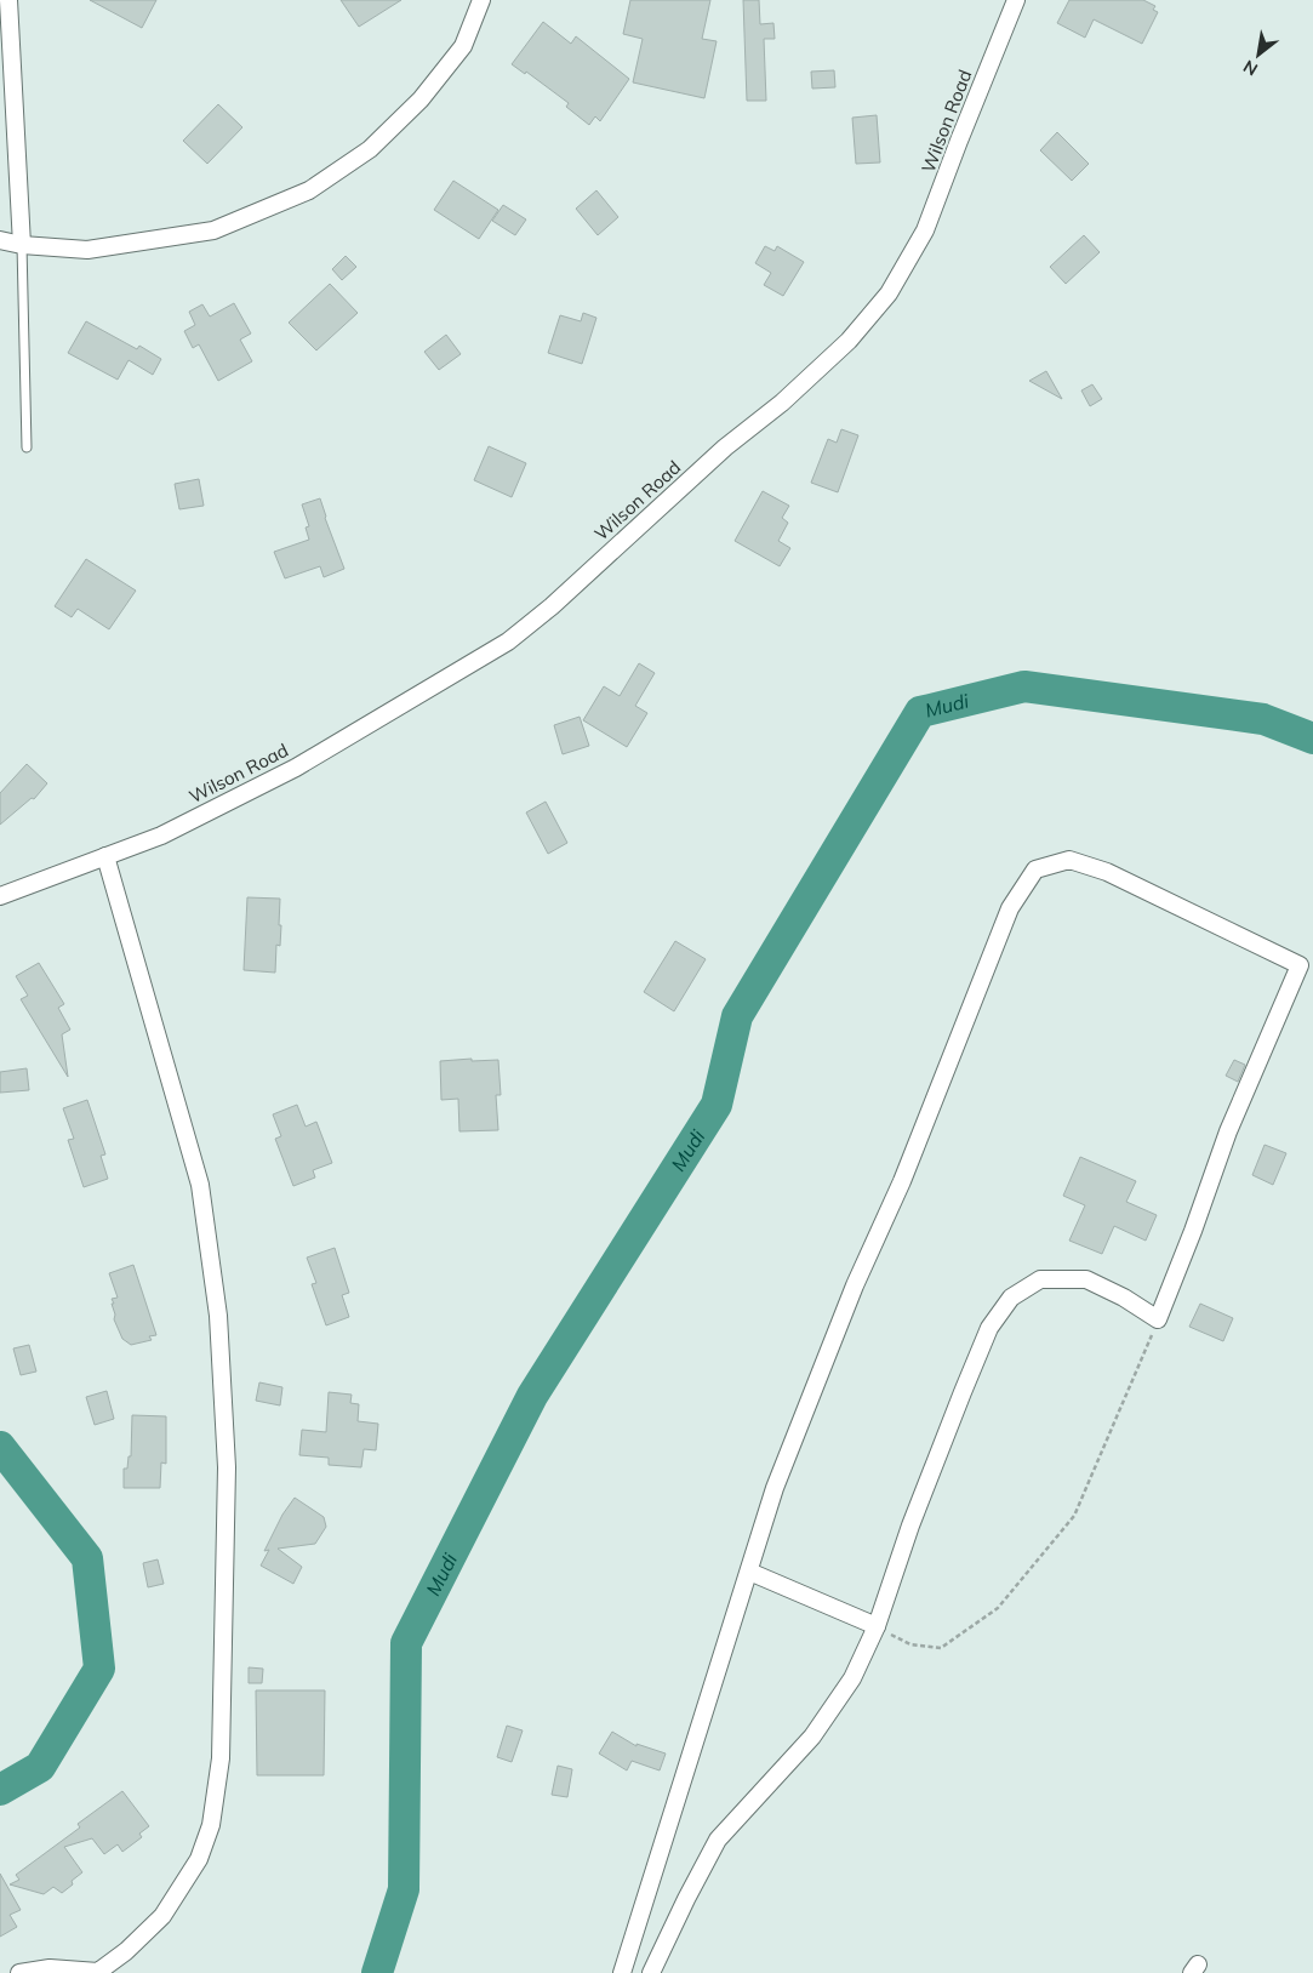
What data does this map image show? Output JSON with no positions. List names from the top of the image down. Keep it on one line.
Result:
{"streets":{"street":["Wilson Road"]},"water":["Mudi"],"north":"bottom left"}
